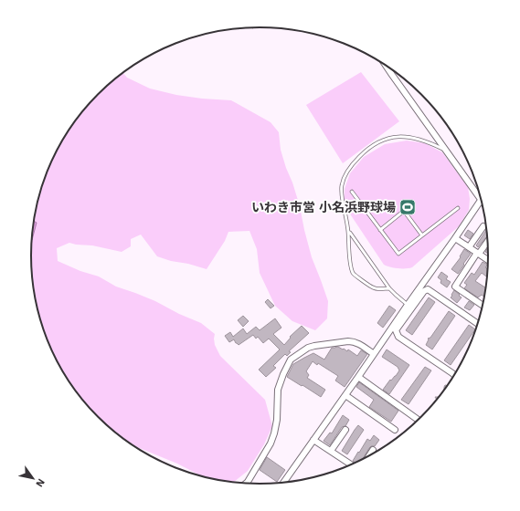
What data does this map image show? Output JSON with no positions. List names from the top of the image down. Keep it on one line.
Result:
{"places":{"sports":["いわき市営 小名浜野球場"]},"north":"bottom right"}
